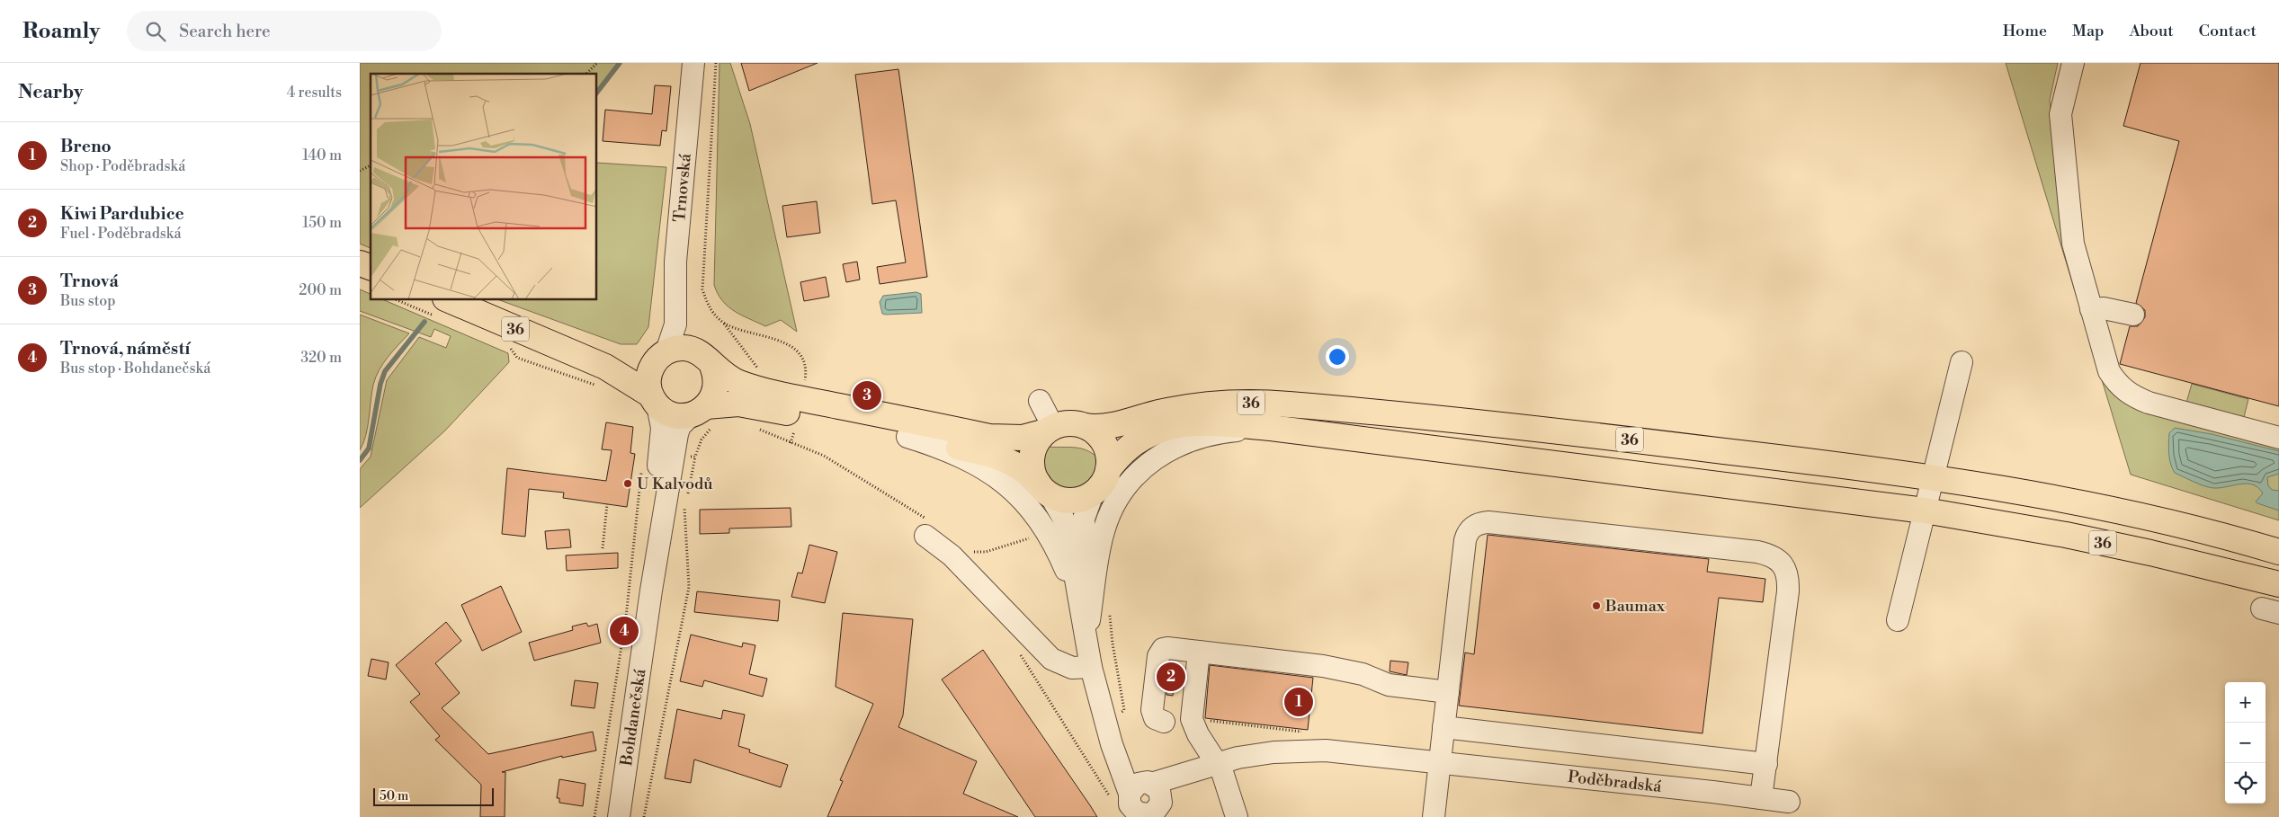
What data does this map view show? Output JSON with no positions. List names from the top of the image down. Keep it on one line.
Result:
{"streets":{"main road":["36"],"street":["Trnovská","Bohdanečská","Poděbradská"]},"crossings":[["Trnovská","36"],["Trnovská","Bohdanečská"],["36","Bohdanečská"]],"places":["U Kalvodů","Baumax"],"scale_bar":"50 m","page":{"header":"Roamly","search":"Search here","nav":["Home","Map","About","Contact"],"heading":["Nearby","4 results"],"list":[{"mark":"1","name":"Breno","note":"Shop · Poděbradská","value":"140 m"},{"mark":"2","name":"Kiwi Pardubice","note":"Fuel · Poděbradská","value":"150 m"},{"mark":"3","name":"Trnová","note":"Bus stop","value":"200 m"},{"mark":"4","name":"Trnová, náměstí","note":"Bus stop · Bohdanečská","value":"320 m"}],"pins":["3","4","2","1"],"map_buttons":["+","−"],"scale":"50 m"}}
